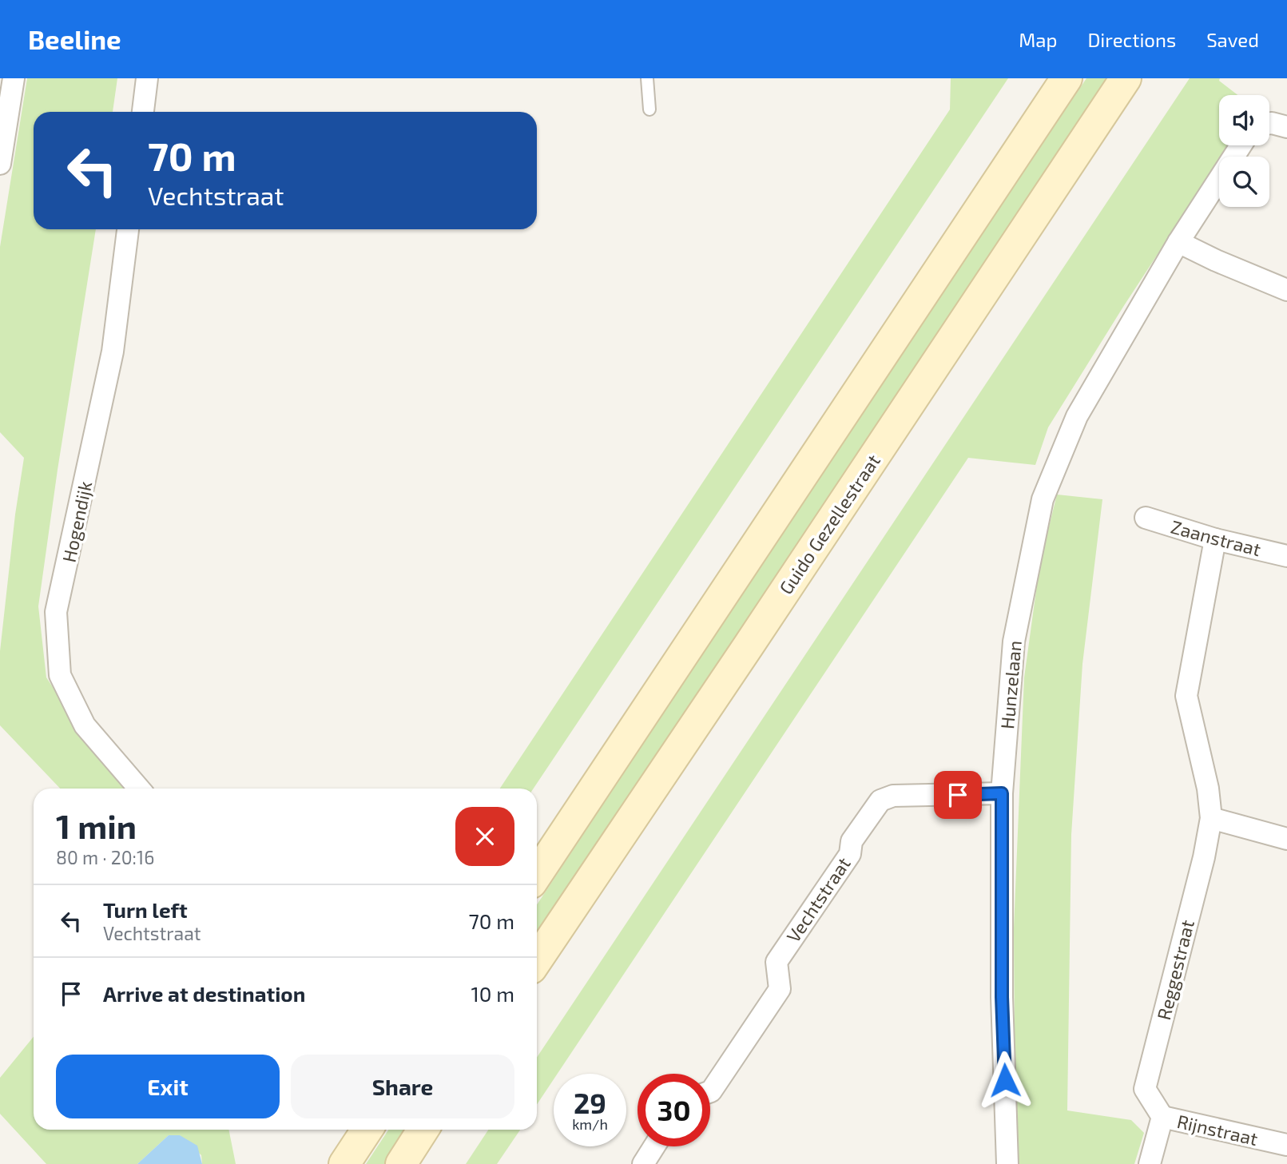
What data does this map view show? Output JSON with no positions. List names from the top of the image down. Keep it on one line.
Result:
{"streets":{"main road":["Guido Gezellestraat"],"street":["Hogendijk","Zaanstraat","Hunzelaan","Vechtstraat","Reggestraat","Rijnstraat"]},"crossings":[["Zaanstraat","Reggestraat"],["Hunzelaan","Vechtstraat"],["Reggestraat","Rijnstraat"]],"page":{"header":"Beeline","nav":["Map","Directions","Saved"],"turn":["70 m","Vechtstraat"],"heading":["1 min","80 m · 20:16"],"list":[{"name":"Turn left","note":"Vechtstraat","value":"70 m"},{"name":"Arrive at destination","value":"10 m"}],"buttons":["Exit","Share"],"speed":"29 km/h","limit":"30"}}
